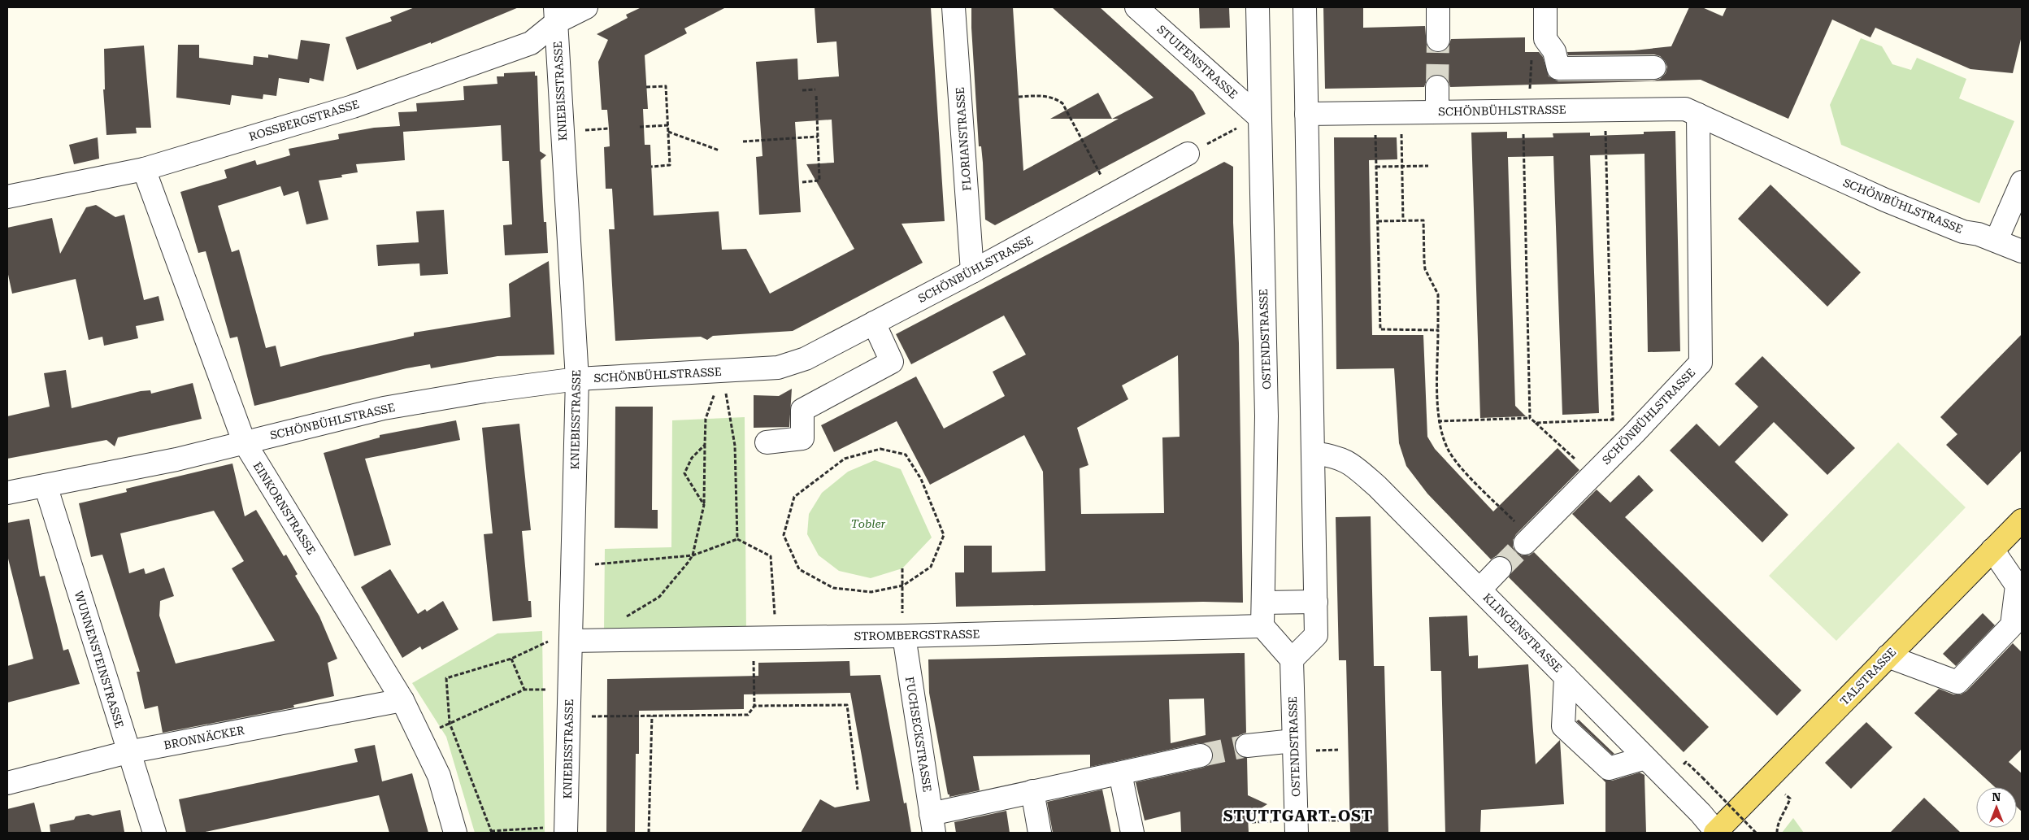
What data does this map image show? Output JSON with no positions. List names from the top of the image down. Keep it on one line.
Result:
{"streets":{"main road":["TALSTRASSE"],"street":["STUIFENSTRASSE","KNIEBISSTRASSE","SCHÖNBÜHLSTRASSE","ROSSBERGSTRASSE","FLORIANSTRASSE","OSTENDSTRASSE","EINKORNSTRASSE","KLINGENSTRASSE","STROMBERGSTRASSE","WUNNENSTEINSTRASSE","FUCHSECKSTRASSE","BRONNÄCKER"]},"crossings":[["STUIFENSTRASSE","OSTENDSTRASSE"],["KNIEBISSTRASSE","SCHÖNBÜHLSTRASSE"],["KNIEBISSTRASSE","ROSSBERGSTRASSE"],["KNIEBISSTRASSE","STROMBERGSTRASSE"],["SCHÖNBÜHLSTRASSE","FLORIANSTRASSE"],["SCHÖNBÜHLSTRASSE","EINKORNSTRASSE"],["SCHÖNBÜHLSTRASSE","WUNNENSTEINSTRASSE"],["ROSSBERGSTRASSE","EINKORNSTRASSE"],["OSTENDSTRASSE","STROMBERGSTRASSE"],["EINKORNSTRASSE","BRONNÄCKER"],["KLINGENSTRASSE","TALSTRASSE"],["STROMBERGSTRASSE","FUCHSECKSTRASSE"],["WUNNENSTEINSTRASSE","BRONNÄCKER"]],"districts":["STUTTGART-OST"],"parks":["Tobler"],"north":"top"}
